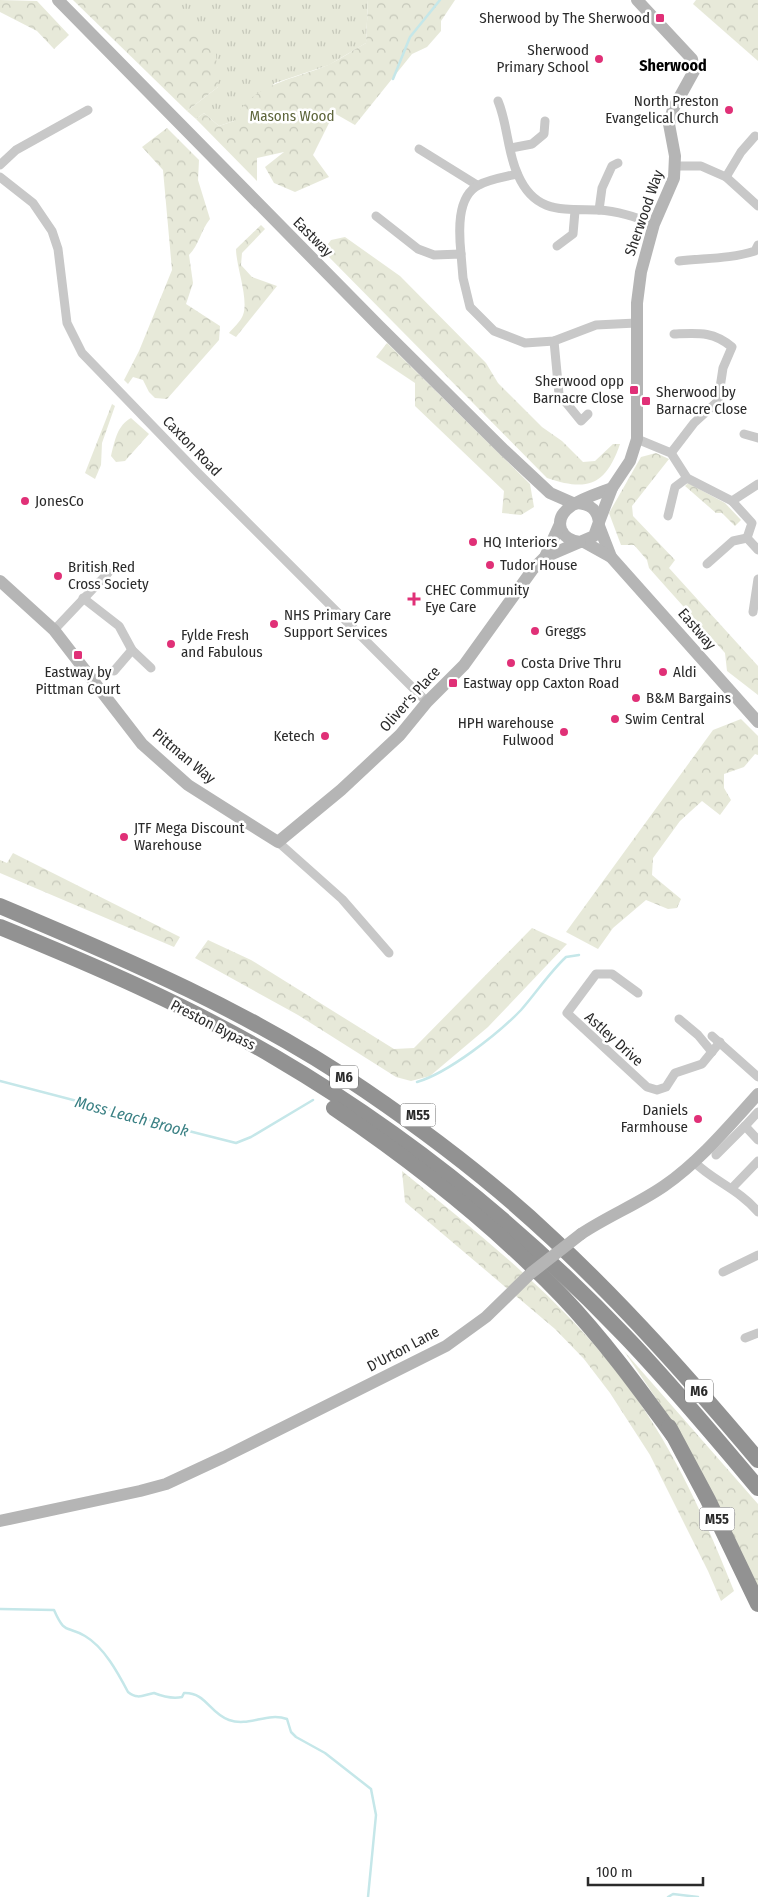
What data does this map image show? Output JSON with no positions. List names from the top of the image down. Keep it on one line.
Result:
{"streets":{"highway":["Preston Bypass","M6","M55"],"street":["Sherwood Way","Eastway","Caxton Road","Oliver's Place","Pittman Way","Astley Drive","D'Urton Lane"]},"crossings":[["Sherwood Way","Eastway"],["Sherwood Way","Oliver's Place"],["Eastway","Oliver's Place"],["Caxton Road","Oliver's Place"],["Oliver's Place","Pittman Way"],["Preston Bypass","M6"],["Preston Bypass","M55"],["M6","M55"]],"districts":["Sherwood"],"water":["Moss Leach Brook"],"parks":["Masons Wood"],"places":{"transit":["Sherwood by The Sherwood","Sherwood opp Barnacre Close","Sherwood by Barnacre Close","Eastway by Pittman Court","Eastway opp Caxton Road"],"other":["Sherwood Primary School","North Preston Evangelical Church","JonesCo","HQ Interiors","Tudor House","British Red Cross Society","NHS Primary Care Support Services","Greggs","Fylde Fresh and Fabulous","Costa Drive Thru","Aldi","B&M Bargains","Swim Central","HPH warehouse Fulwood","Ketech","JTF Mega Discount Warehouse","Daniels Farmhouse"],"health":["CHEC Community Eye Care"]},"scale_bar":"100 m"}
